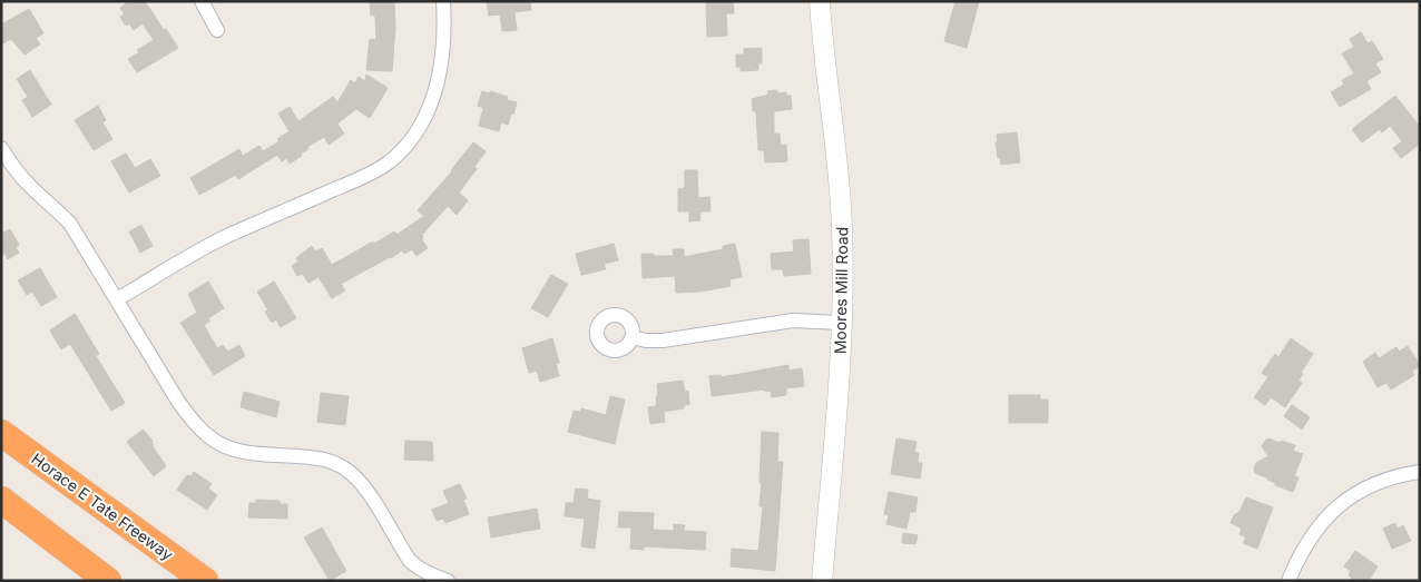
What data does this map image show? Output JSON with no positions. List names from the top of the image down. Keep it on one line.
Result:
{"streets":{"highway":["Horace E Tate Freeway"],"street":["Moores Mill Road"]}}
